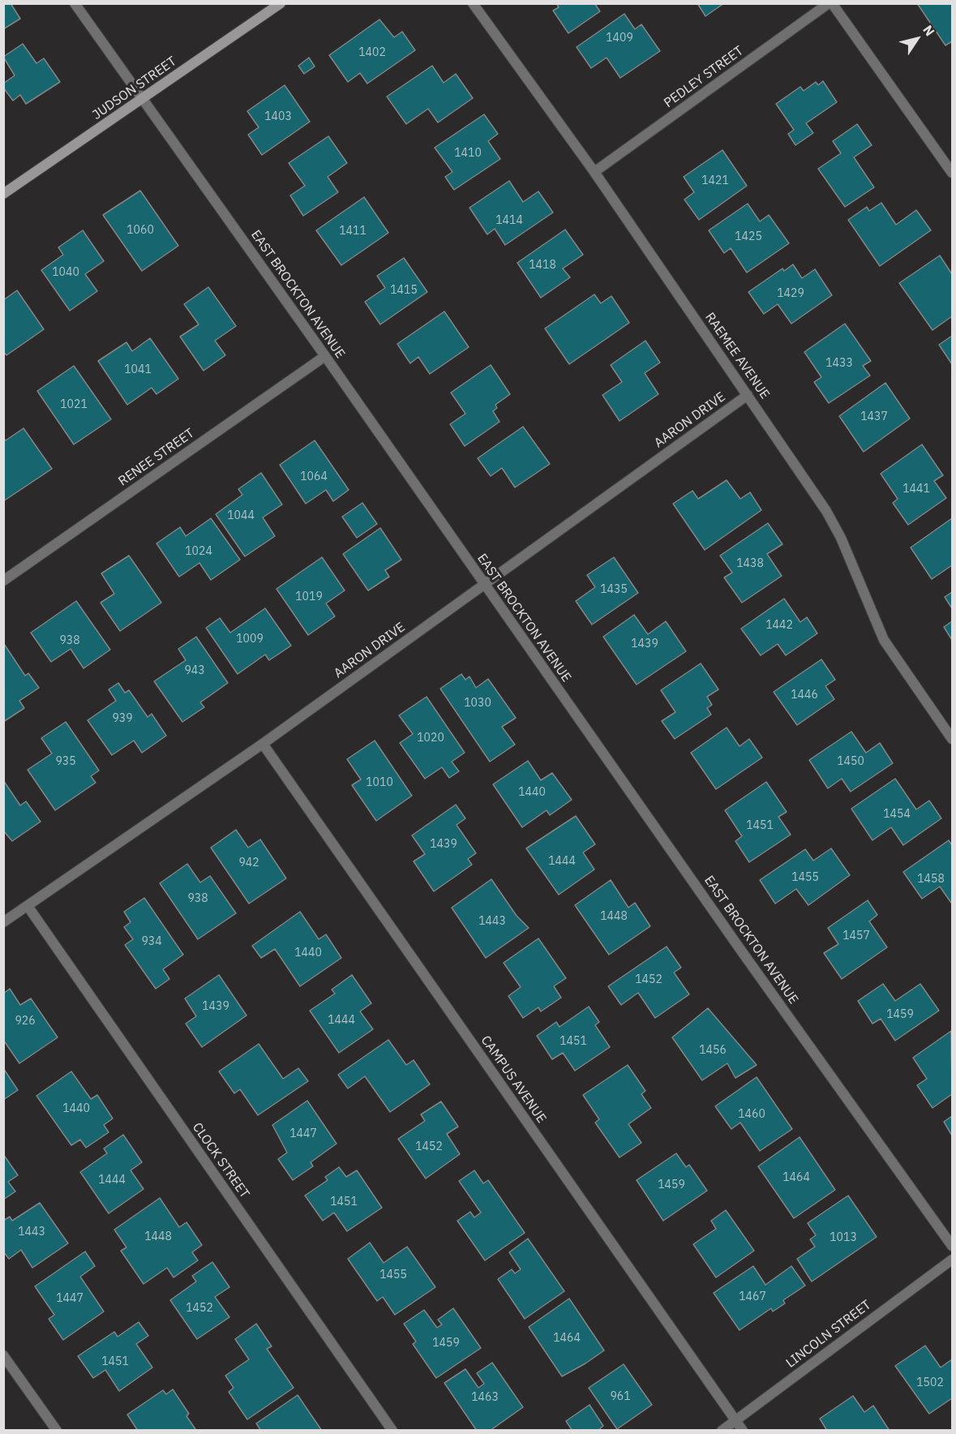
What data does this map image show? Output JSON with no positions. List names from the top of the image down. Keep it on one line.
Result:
{"streets":{"main road":["JUDSON STREET"],"street":["PEDLEY STREET","EAST BROCKTON AVENUE","RAEMEE AVENUE","AARON DRIVE","RENEE STREET","CAMPUS AVENUE","CLOCK STREET","LINCOLN STREET"]},"crossings":[["PEDLEY STREET","RAEMEE AVENUE"],["JUDSON STREET","EAST BROCKTON AVENUE"],["EAST BROCKTON AVENUE","AARON DRIVE"],["EAST BROCKTON AVENUE","RENEE STREET"],["RAEMEE AVENUE","AARON DRIVE"],["AARON DRIVE","CAMPUS AVENUE"],["AARON DRIVE","CLOCK STREET"],["CAMPUS AVENUE","LINCOLN STREET"]],"house_numbers":["1409","1402","1403","1410","1421","1414","1060","1411","1425","1418","1040","1415","1429","1433","1041","1021","1437","1064","1441","1044","1024","1438","1435","1019","1442","1009","938","1439","943","1446","1030","939","1020","935","1450","1010","1440","1454","1451","1439","1444","942","1455","1458","938","1448","1443","1457","934","1440","1452","1439","1459","1444","926","1451","1456","1440","1460","1447","1452","1464","1444","1459","1451","1443","1448","1013","1455","1467","1447","1452","1464","1459","1451","1502","961","1463"],"north":"top right"}
